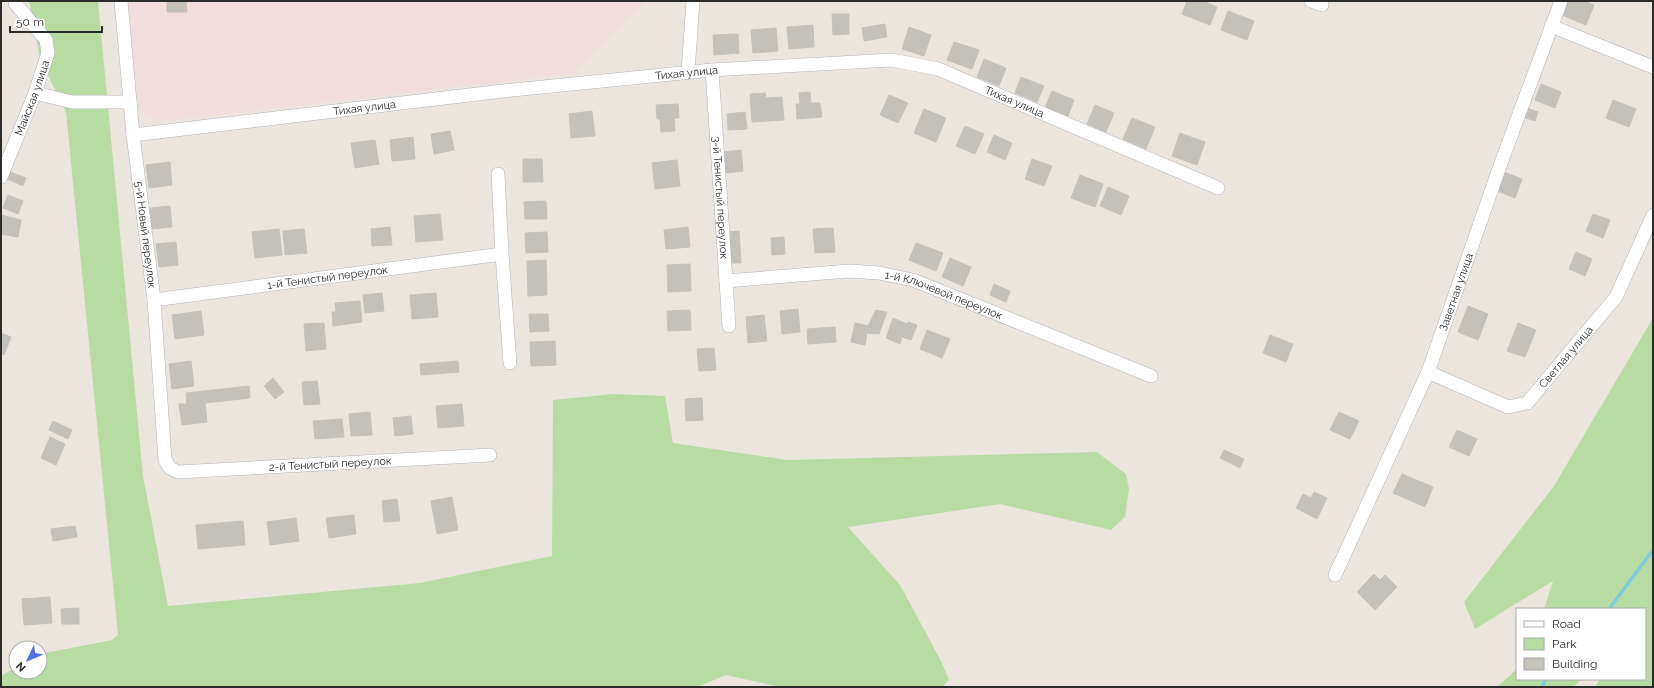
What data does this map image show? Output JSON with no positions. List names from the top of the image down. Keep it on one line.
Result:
{"streets":{"street":["Тихая улица","Майская улица","3-й Тенистый переулок","5-й Новый переулок","1-й Тенистый переулок","Заветная улица","1-й Ключевой переулок","Светлая улица","2-й Тенистый переулок"]},"crossings":[["Тихая улица","3-й Тенистый переулок"],["Тихая улица","5-й Новый переулок"],["3-й Тенистый переулок","1-й Ключевой переулок"],["5-й Новый переулок","1-й Тенистый переулок"],["5-й Новый переулок","2-й Тенистый переулок"],["Заветная улица","Светлая улица"]],"legend":["Road","Park","Building"],"scale_bar":"50 m","north":"bottom left"}
